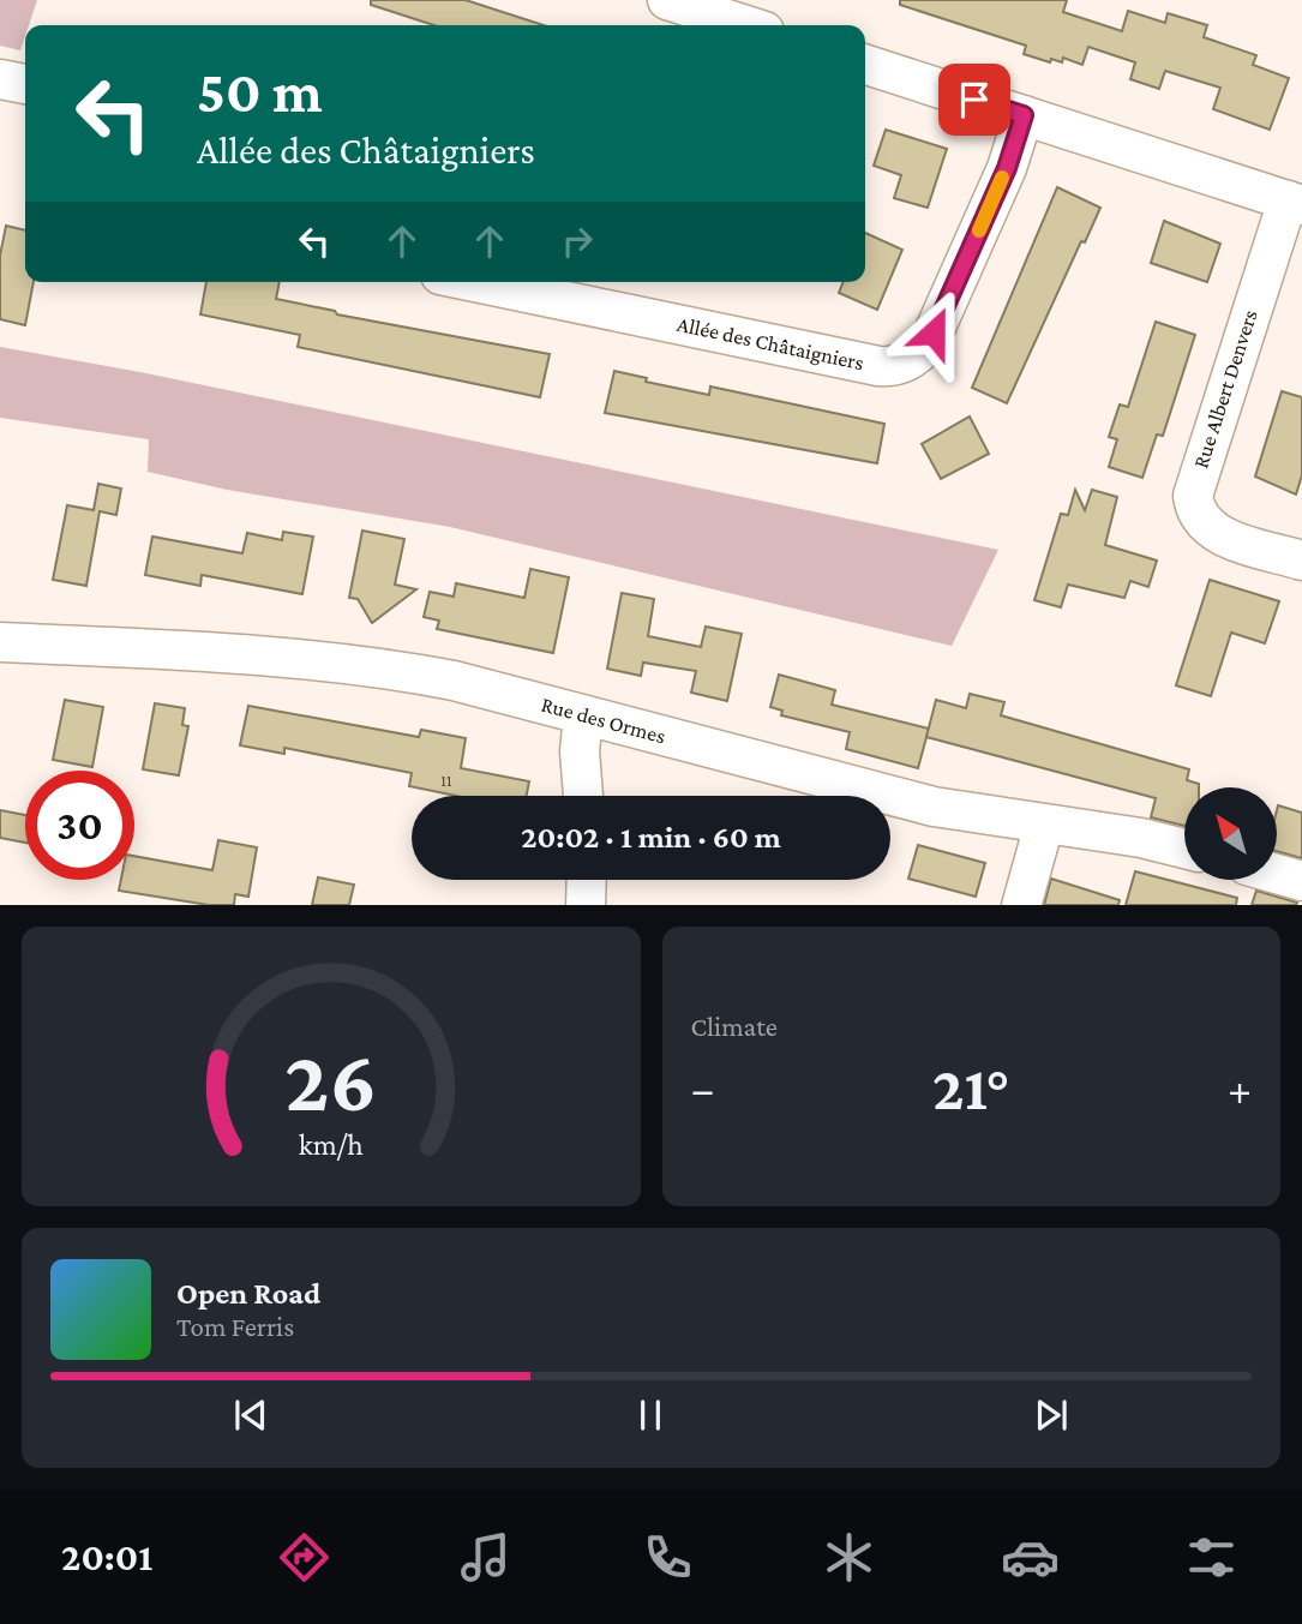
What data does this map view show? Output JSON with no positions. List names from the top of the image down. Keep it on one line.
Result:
{"streets":{"street":["Allée des Châtaigniers","Rue Albert Denvers","Rue des Ormes"]},"crossings":[["Allée des Châtaigniers","Rue Albert Denvers"]],"house_numbers":["11"],"north":"top left","page":{"turn":["50 m","Allée des Châtaigniers"],"limit":"30","trip":"20:02 · 1 min · 60 m","tile":"Climate","heat":["−","21°","+"],"song":["Open Road","Tom Ferris"],"tabs":"20:01","gauge":["26","km/h"]}}
